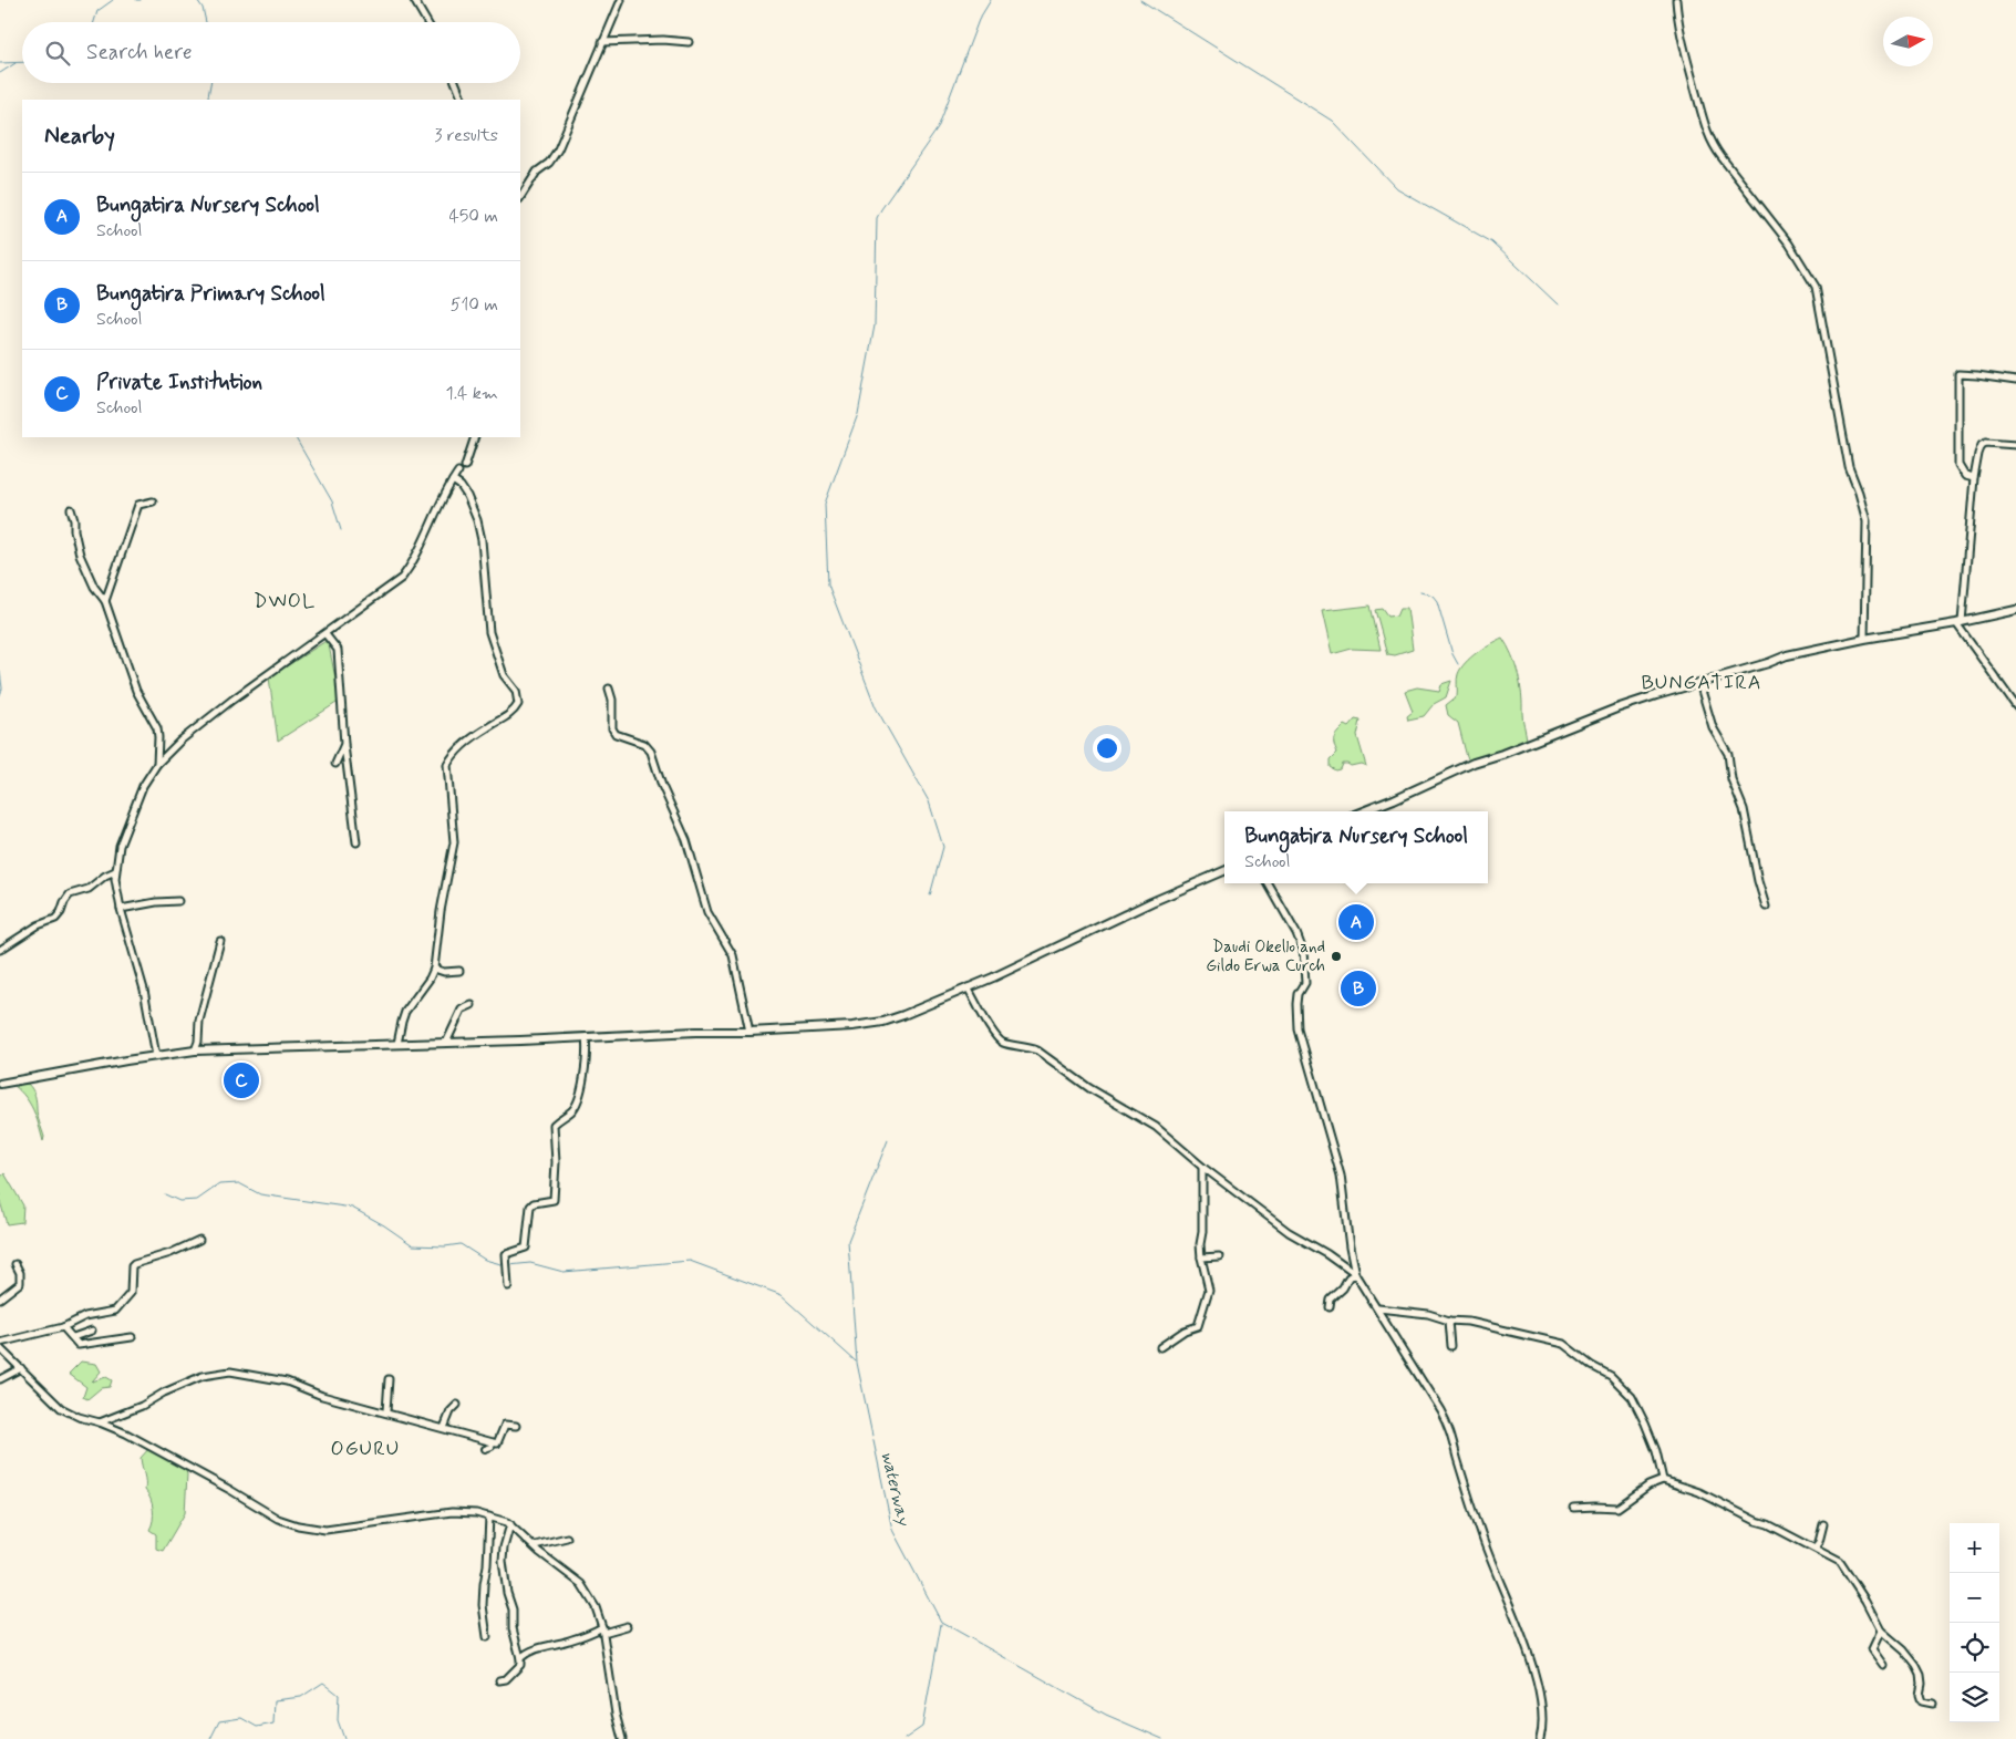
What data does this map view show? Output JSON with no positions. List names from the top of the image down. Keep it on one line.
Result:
{"districts":["DWOL","BUNGATIRA","OGURU"],"water":["waterway"],"places":["Daudi Okello and Gildo Erwa Curch"],"north":"right","page":{"search":"Search here","heading":["Nearby","3 results"],"list":[{"mark":"A","name":"Bungatira Nursery School","note":"School","value":"450 m"},{"mark":"B","name":"Bungatira Primary School","note":"School","value":"510 m"},{"mark":"C","name":"Private Institution","note":"School","value":"1.4 km"}],"popup":["Bungatira Nursery School","School"],"pins":["A","B","C"],"map_buttons":["+","−"]}}
